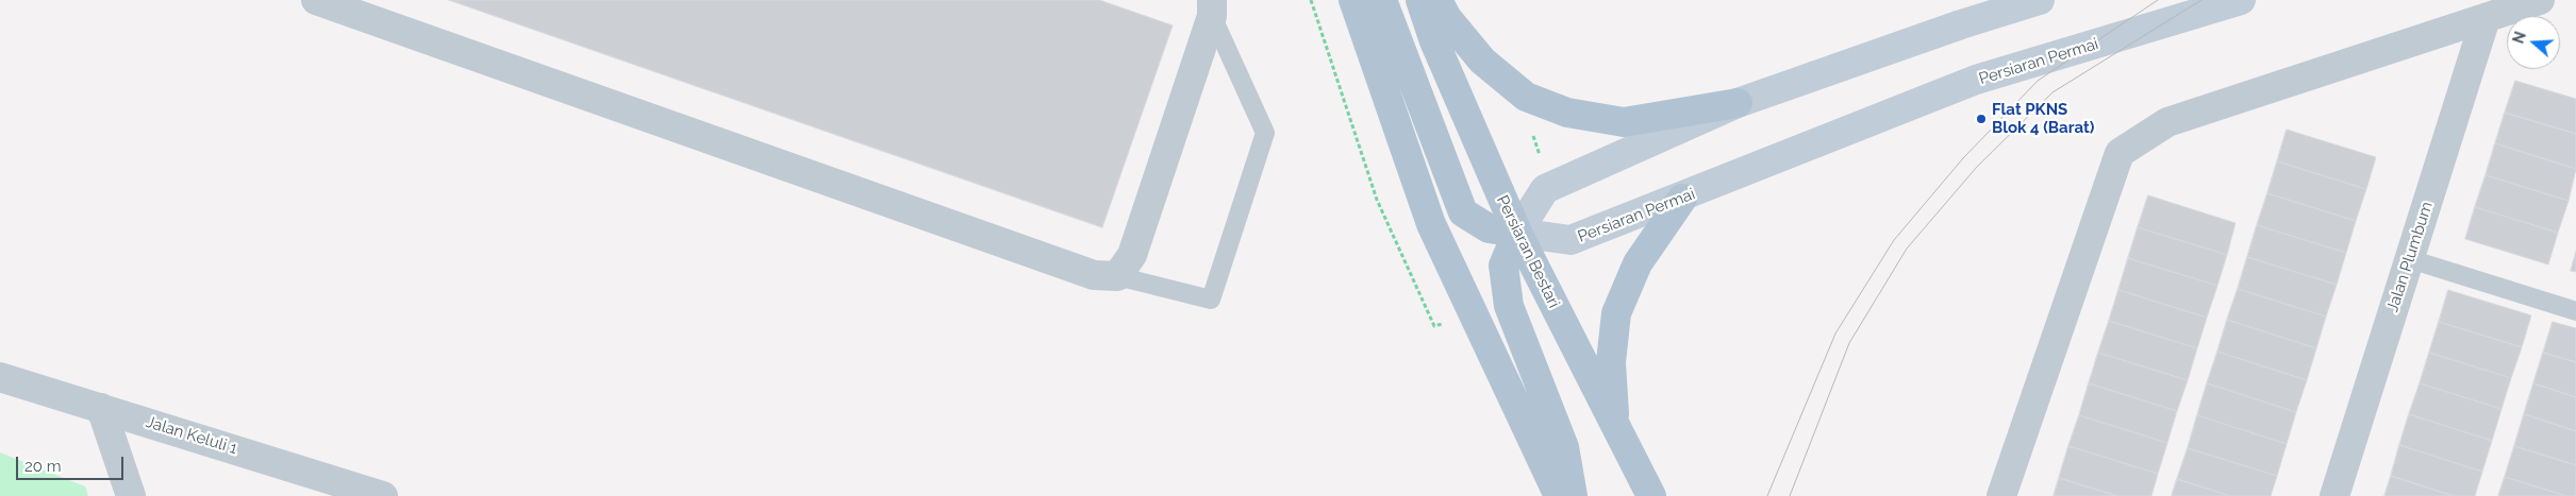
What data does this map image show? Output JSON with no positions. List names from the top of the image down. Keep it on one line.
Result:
{"streets":{"main road":["Persiaran Permai","Persiaran Bestari"],"street":["Jalan Plumbum","Jalan Keluli 1"]},"crossings":[["Persiaran Permai","Persiaran Bestari"]],"places":["Flat PKNS Blok 4 (Barat)"],"scale_bar":"20 m","north":"left"}
